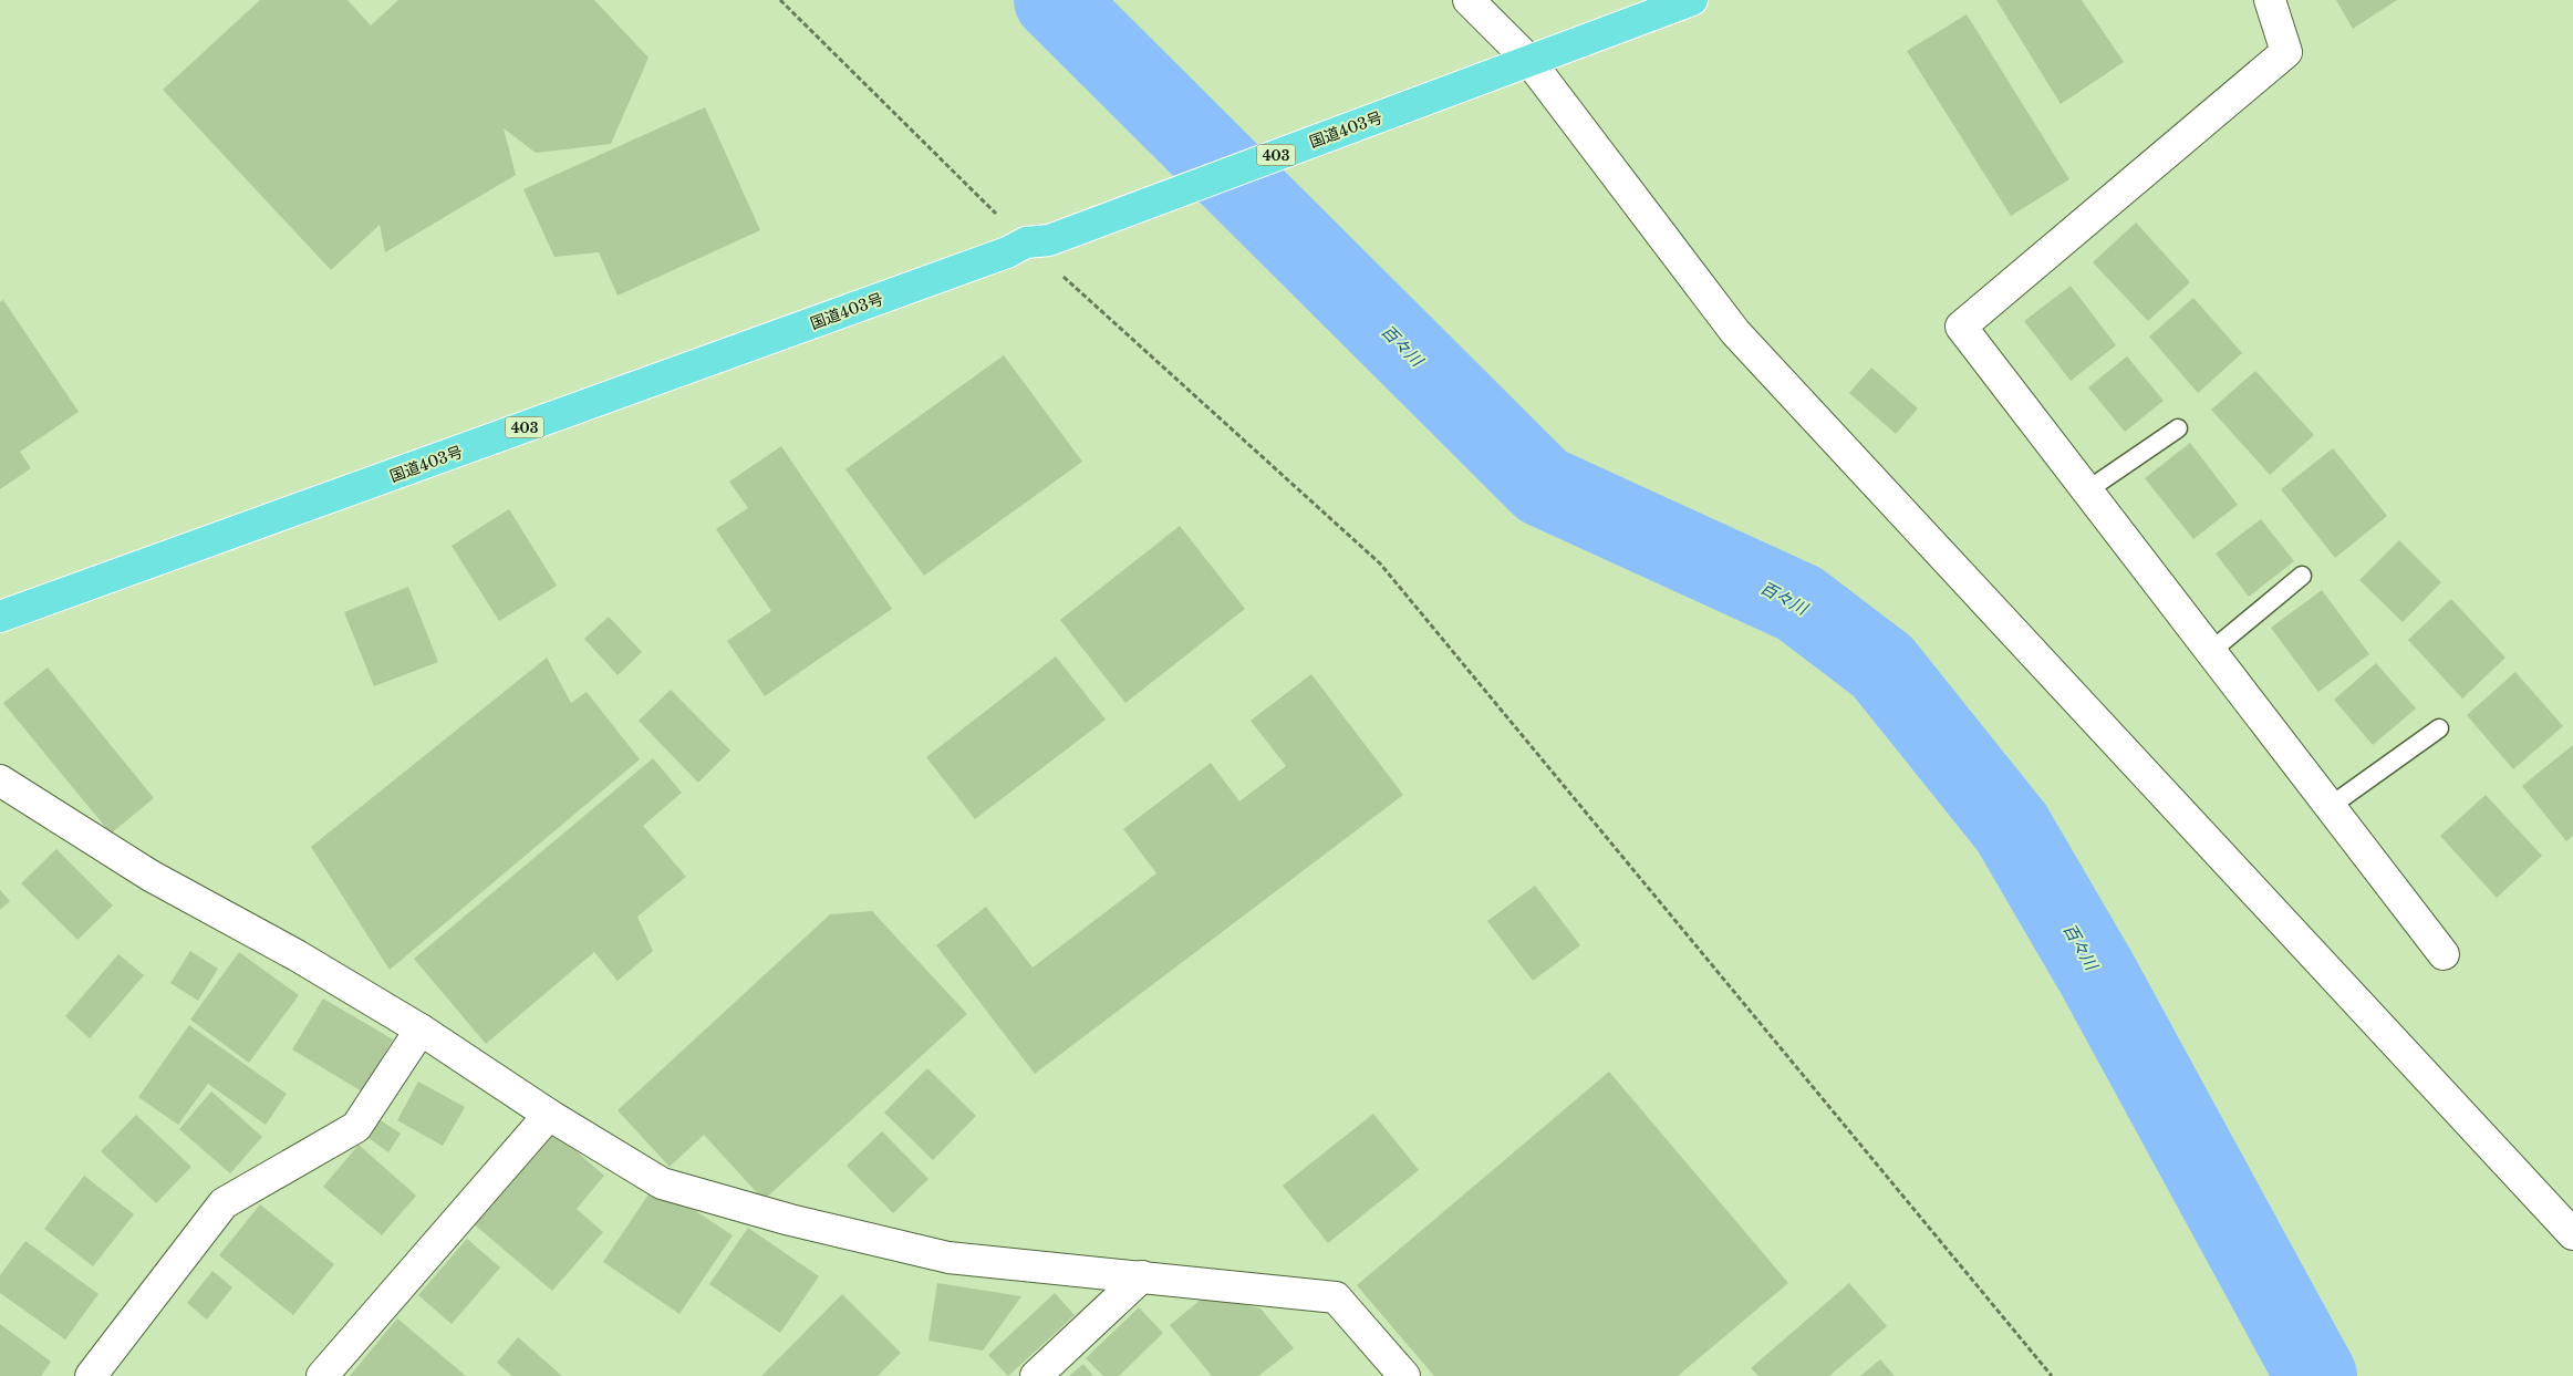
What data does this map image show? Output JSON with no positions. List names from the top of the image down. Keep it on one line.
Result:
{"streets":{"highway":["国道403号","403"]},"water":["百々川"]}
